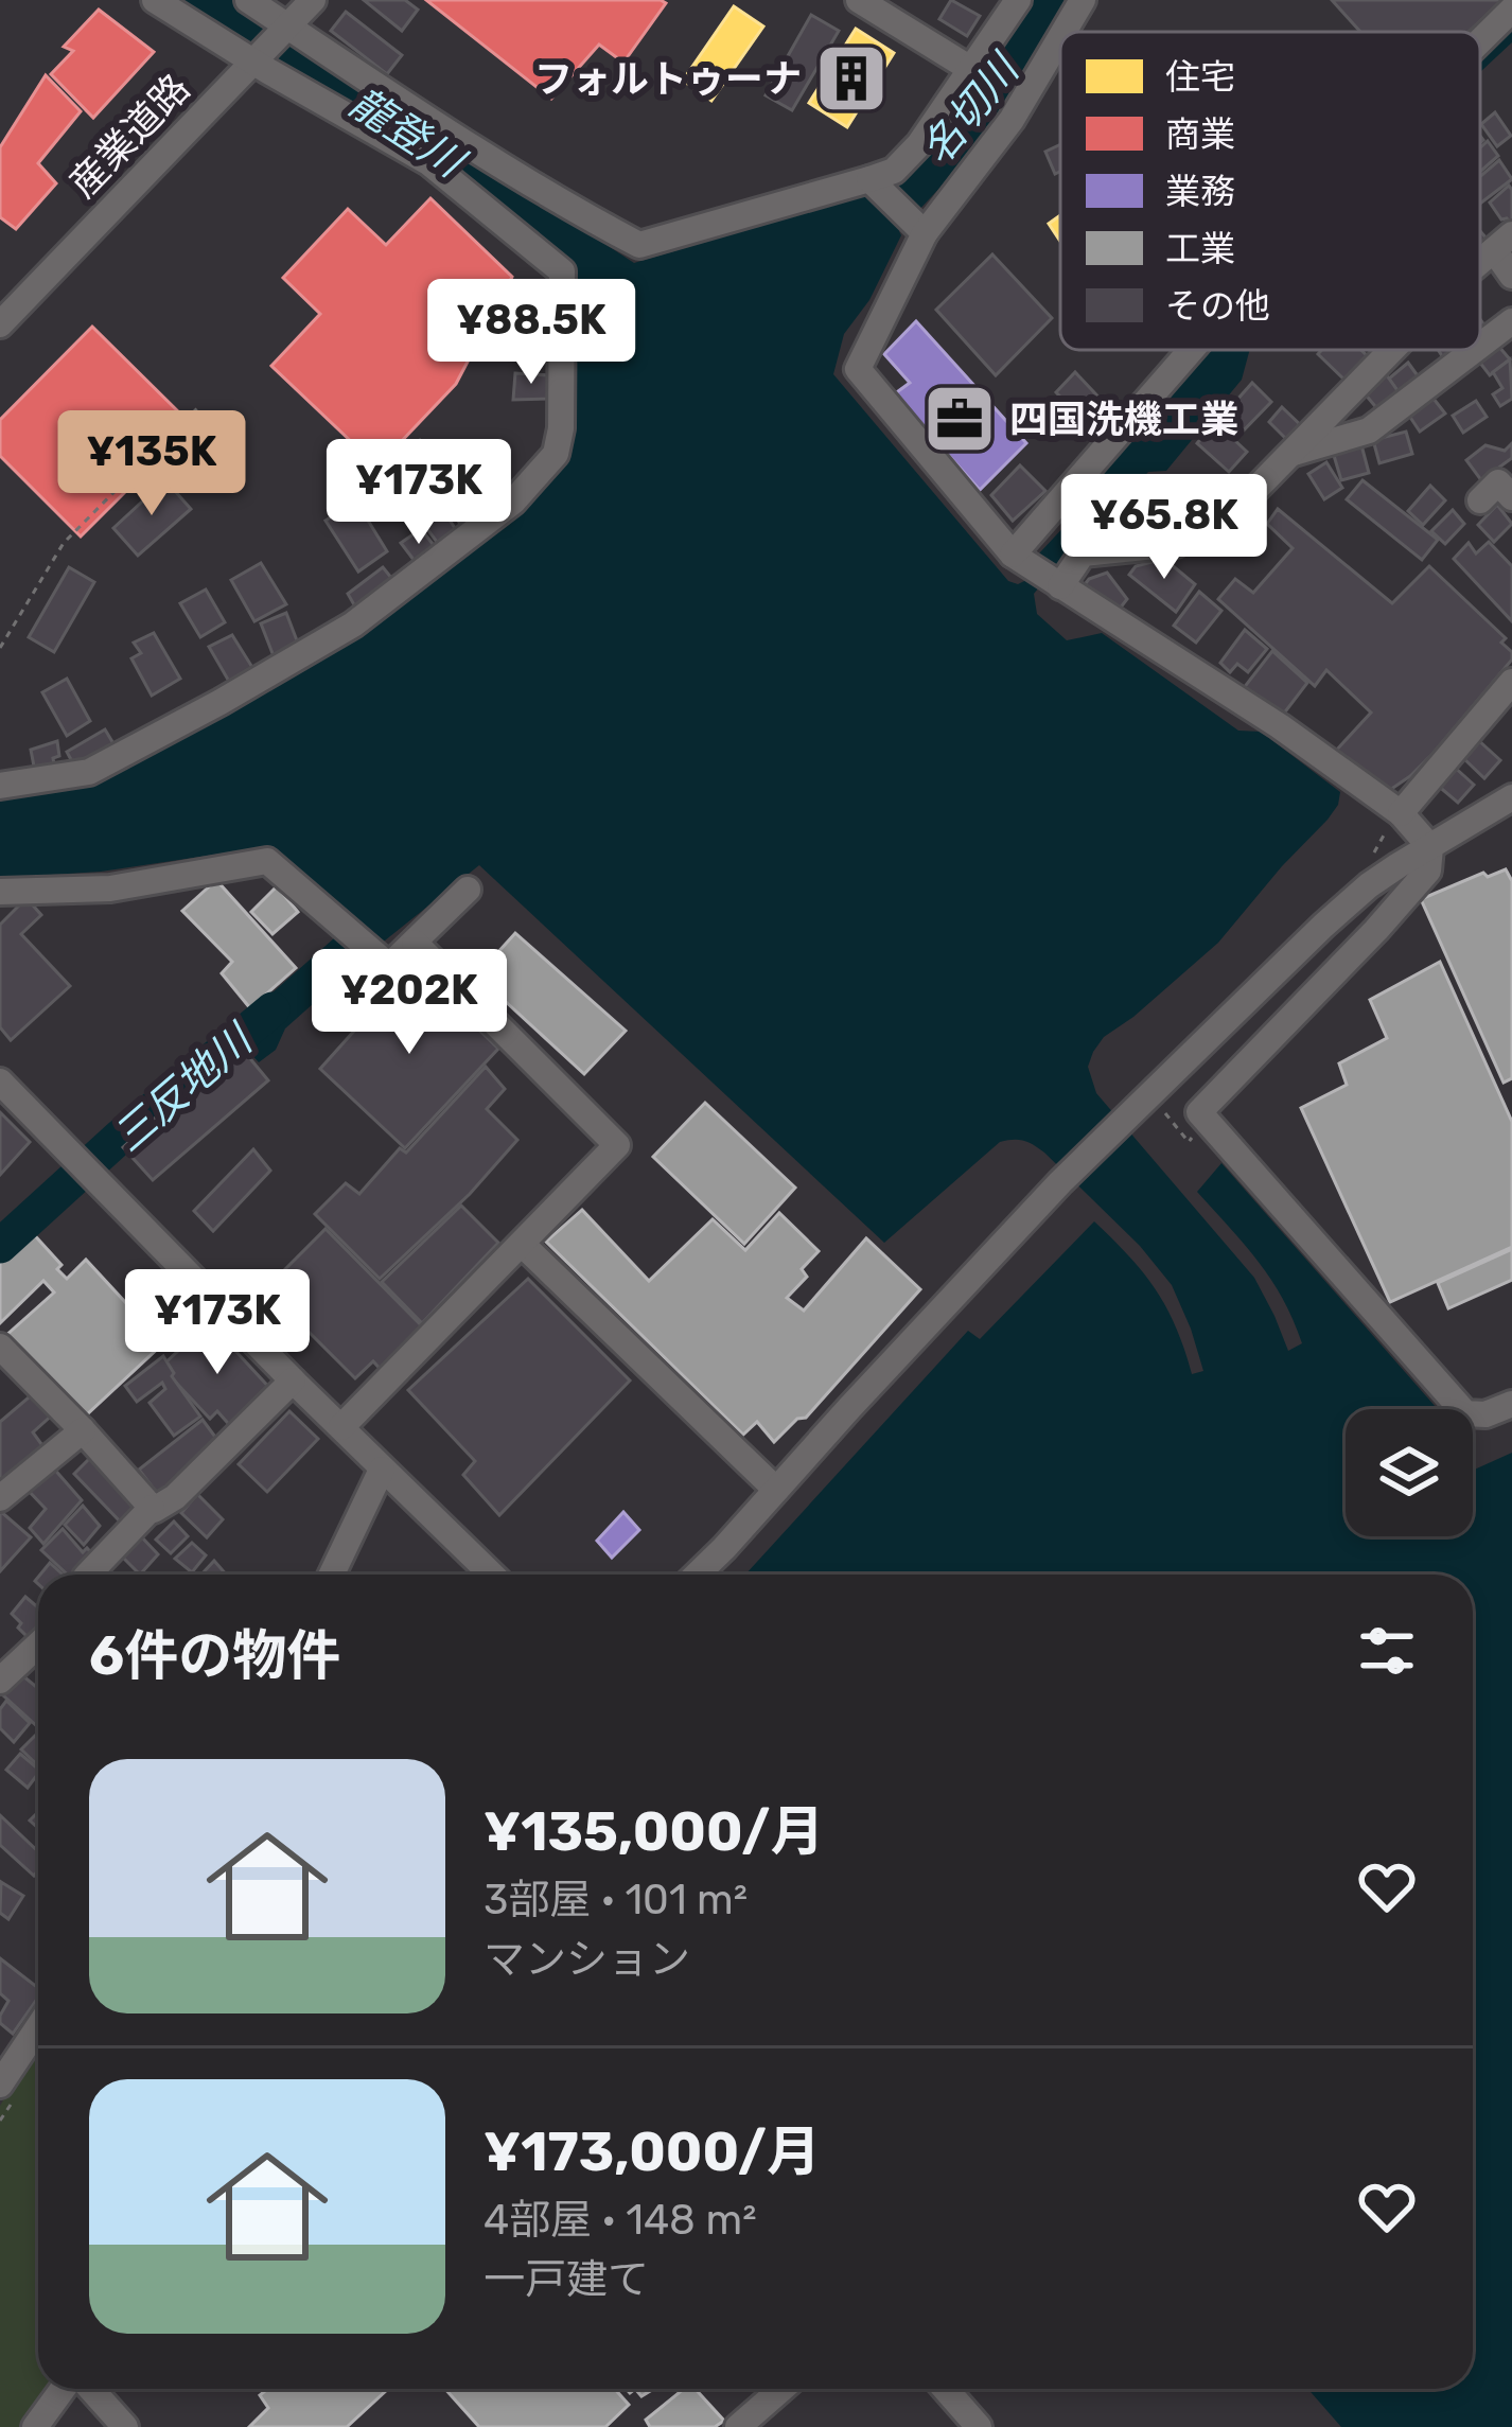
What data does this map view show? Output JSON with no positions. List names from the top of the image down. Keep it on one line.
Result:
{"streets":{"street":["産業道路"]},"water":["名切川","龍登川","三反地川"],"places":{"building":["フォルトゥーナ"],"office":["四国洗機工業"]},"legend":["住宅","商業","業務","工業","その他"],"page":{"price":["¥88.5K","¥135K","¥173K","¥65.8K","¥202K","¥173K"],"heading":"6件の物件","list":[{"name":"¥135,000/月","note":"3部屋 · 101 m² · マンション"},{"name":"¥173,000/月","note":"4部屋 · 148 m² · 一戸建て"}]}}
